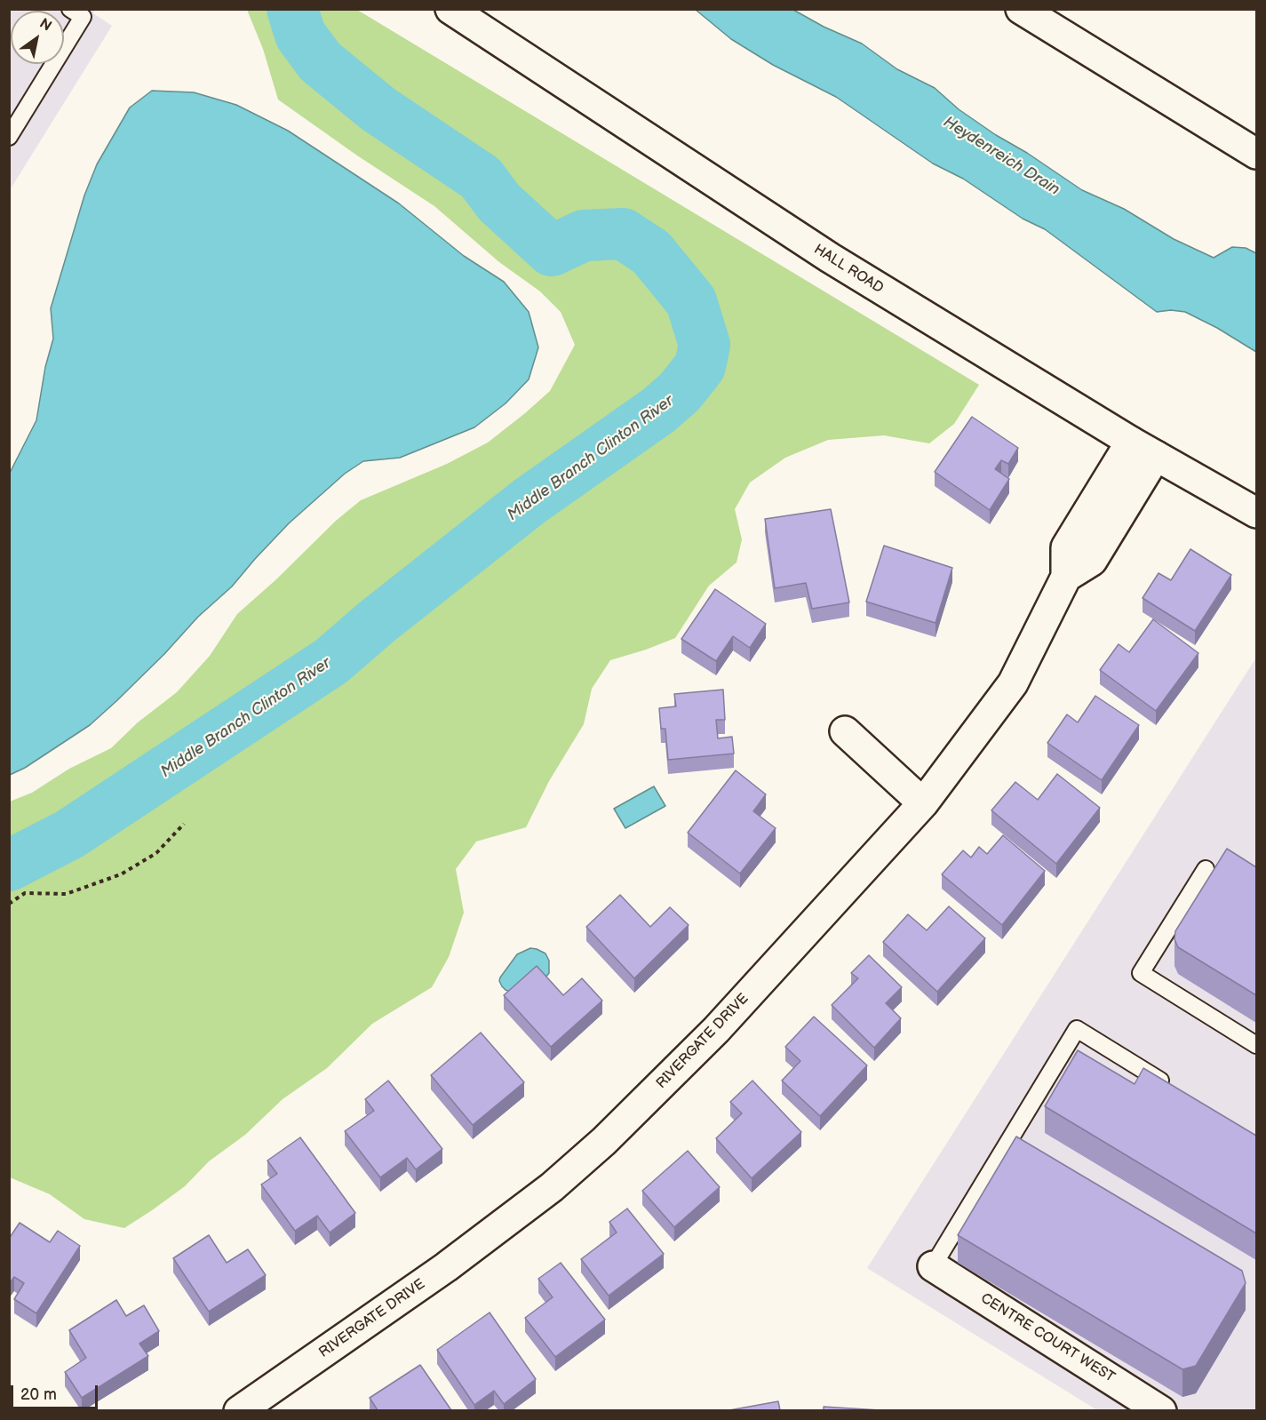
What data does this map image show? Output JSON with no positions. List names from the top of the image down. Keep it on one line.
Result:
{"streets":{"main road":["HALL ROAD","RIVERGATE DRIVE","CENTRE COURT WEST"]},"crossings":[["HALL ROAD","RIVERGATE DRIVE"]],"water":["Heydenreich Drain","Middle Branch Clinton River"],"scale_bar":"20 m","north":"top right"}
